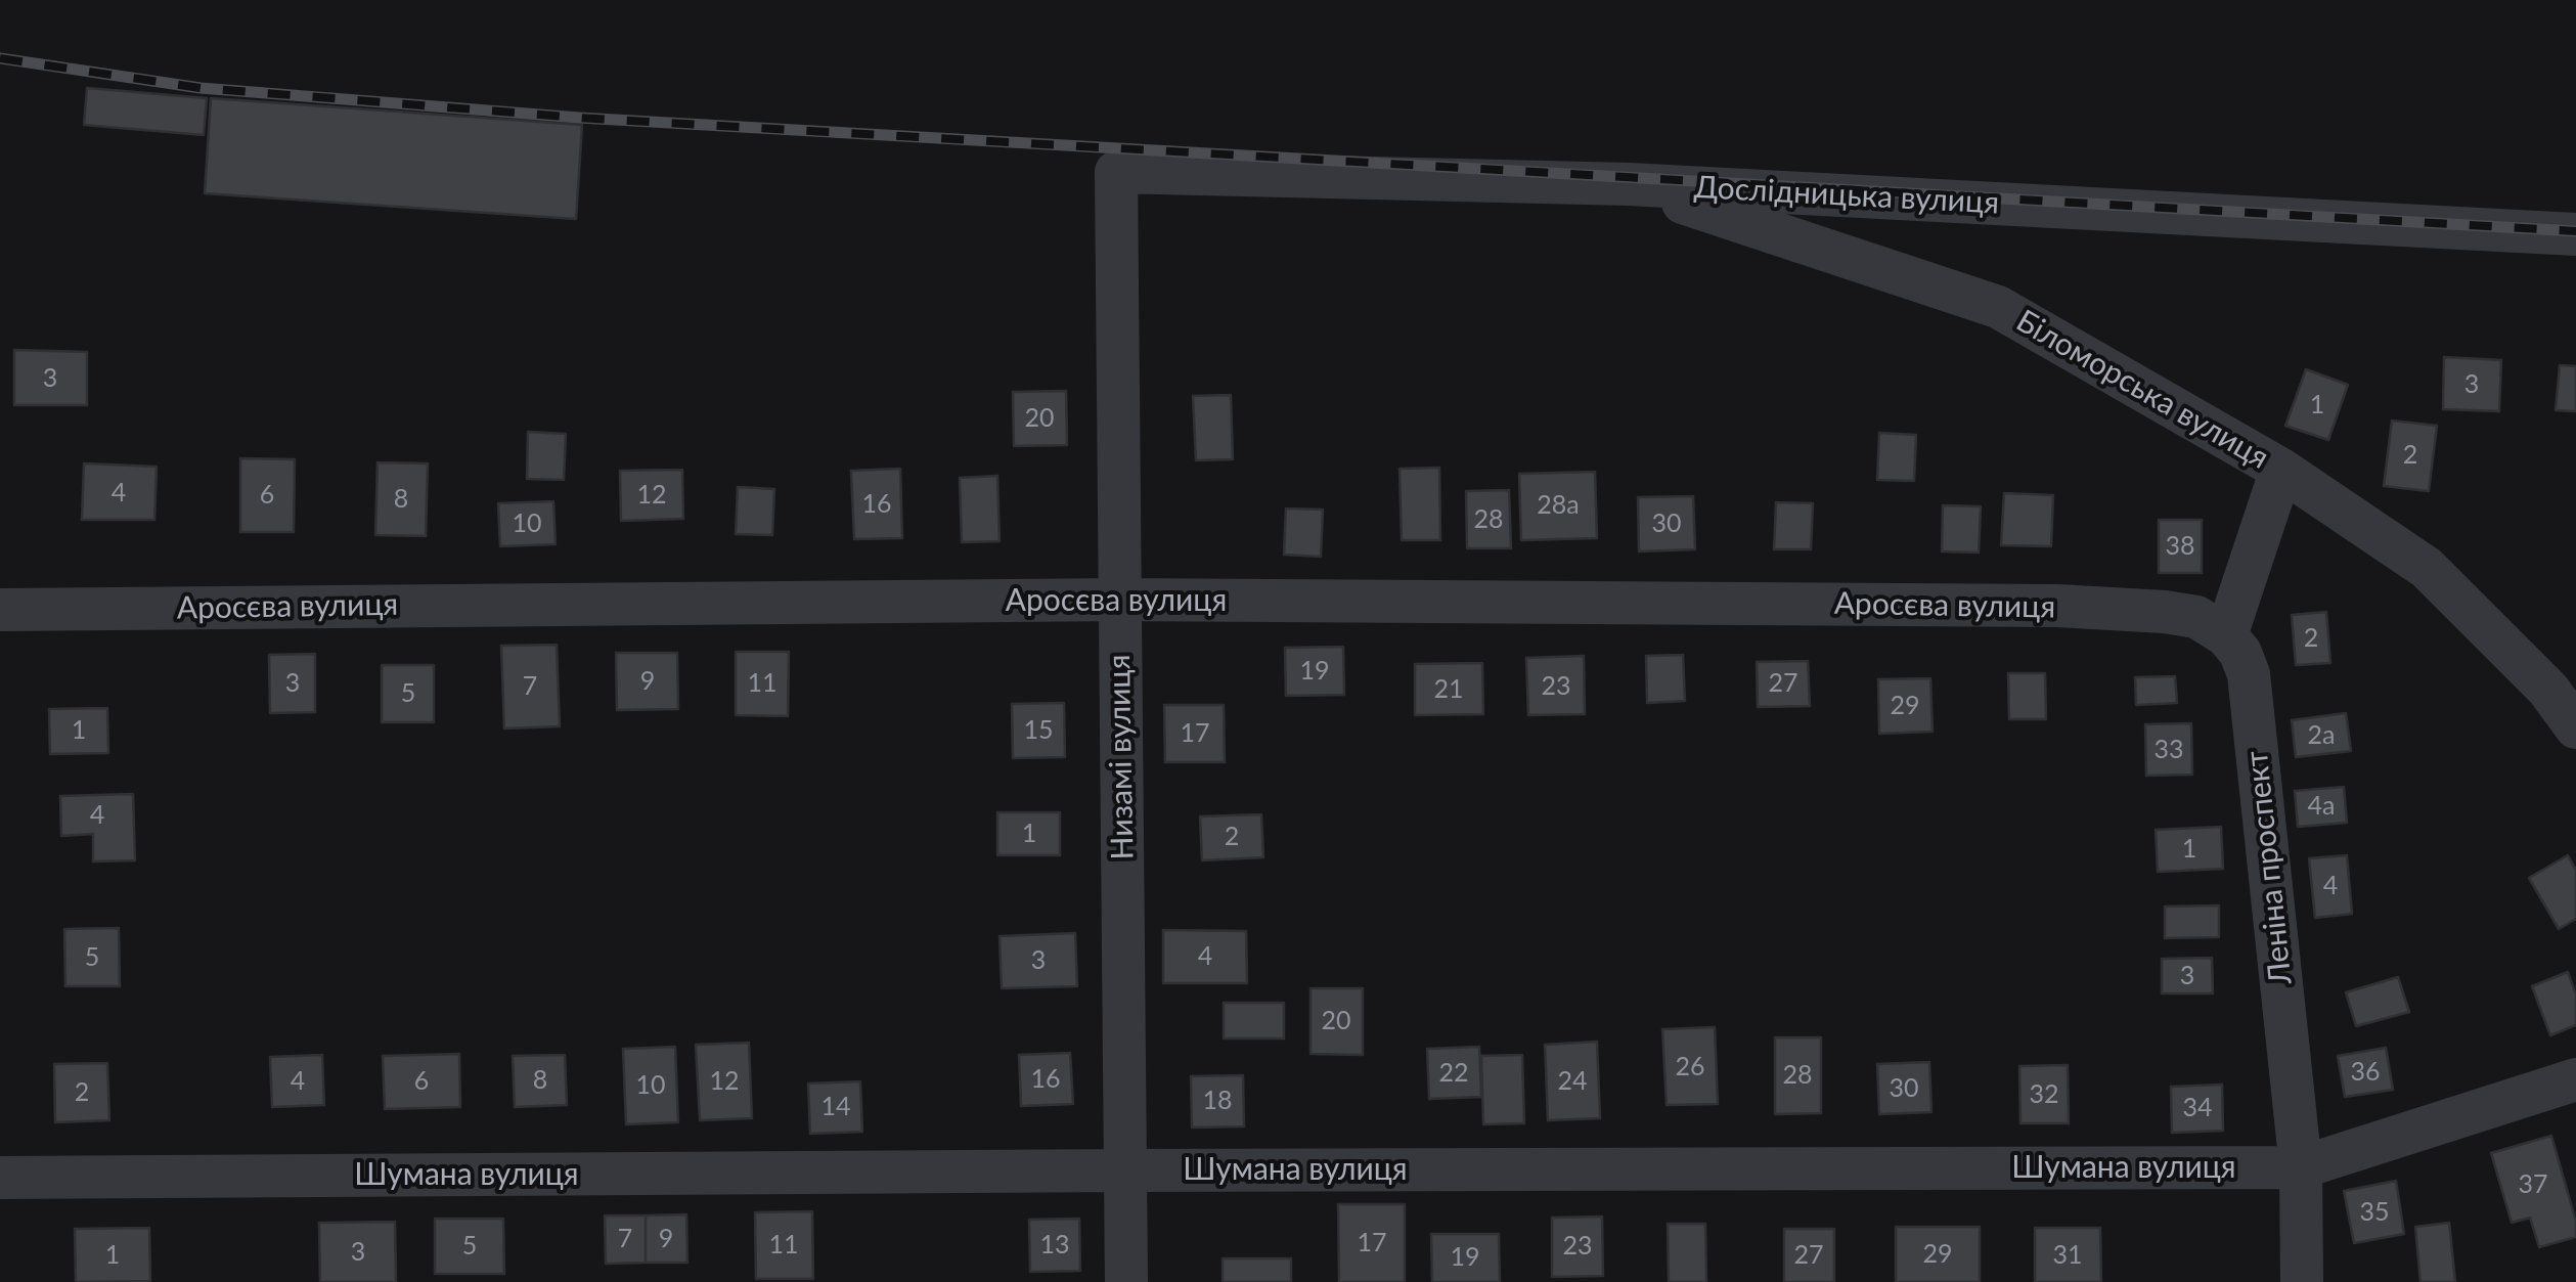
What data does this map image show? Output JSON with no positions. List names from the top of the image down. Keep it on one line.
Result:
{"streets":{"street":["Дослідницька вулиця","Біломорська вулиця","Аросєва вулиця","Низамі вулиця","Леніна проспект","Шумана вулиця"]},"crossings":[["Дослідницька вулиця","Біломорська вулиця"],["Дослідницька вулиця","Низамі вулиця"],["Аросєва вулиця","Низамі вулиця"],["Аросєва вулиця","Леніна проспект"],["Низамі вулиця","Шумана вулиця"],["Леніна проспект","Шумана вулиця"]],"house_numbers":["3","3","1","20","2","4","6","12","8","16","28а","28","10","30","38","2","19","9","3","11","27","7","23","21","5","29","1","15","17","2а","33","4а","4","1","2","1","4","4","5","3","3","20","26","36","22","28","16","8","4","6","12","24","10","30","2","32","18","14","34","37","35","7","9","17","11","13","5","23","3","29","1","27","31","19"]}
